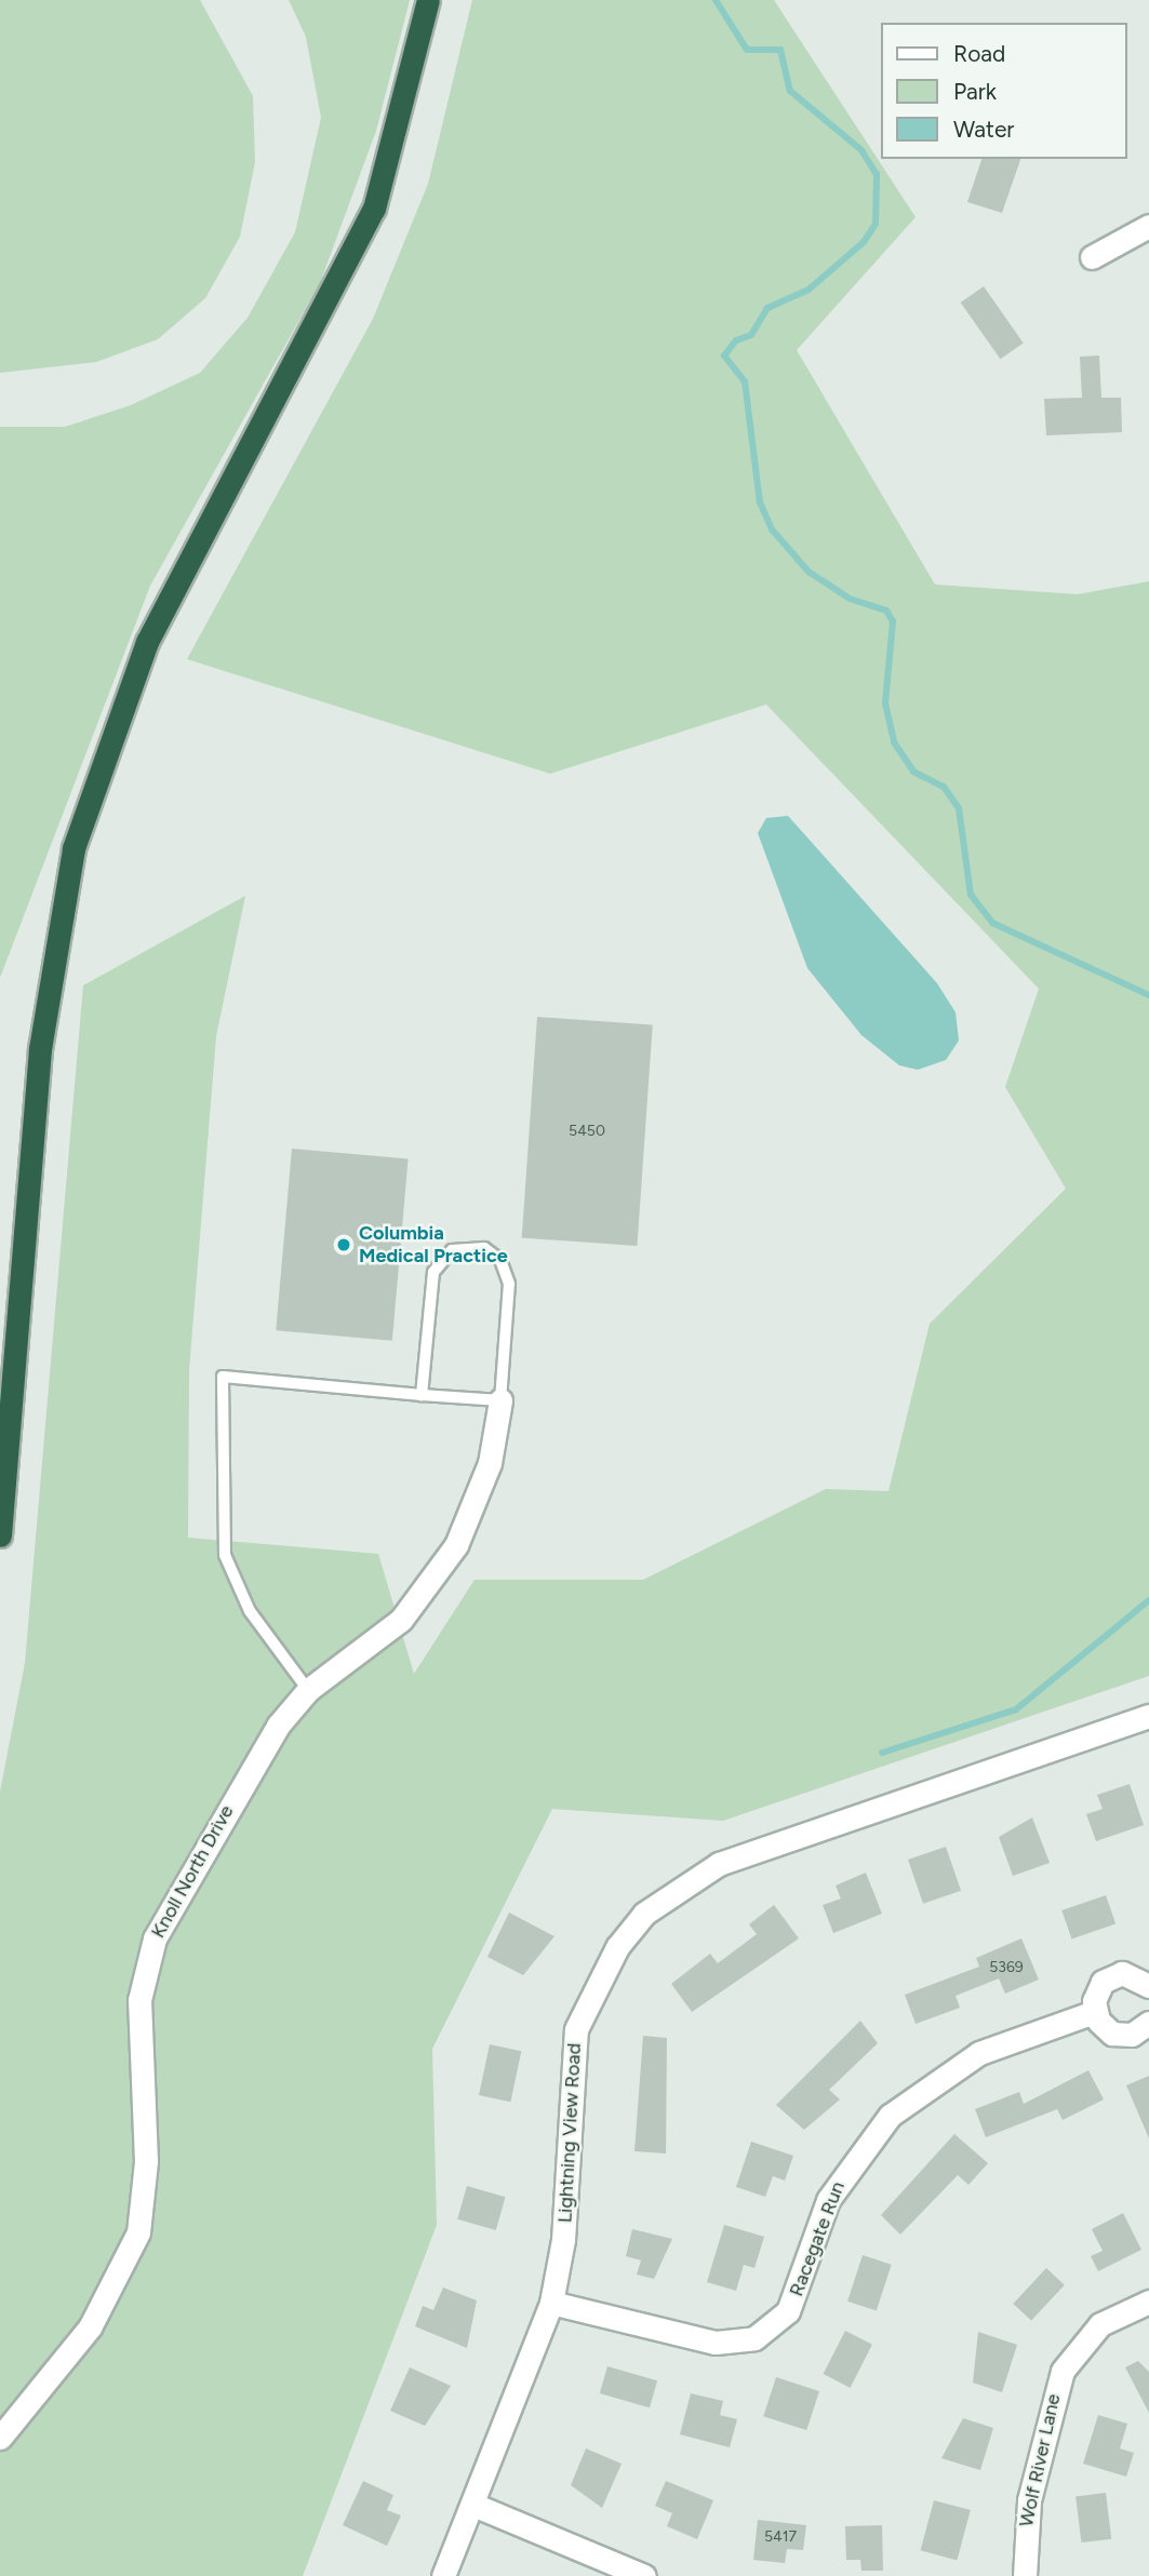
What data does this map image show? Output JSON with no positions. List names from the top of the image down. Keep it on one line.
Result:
{"streets":{"street":["Knoll North Drive","Lightning View Road","Racegate Run","Wolf River Lane"]},"crossings":[["Lightning View Road","Racegate Run"]],"places":["Columbia Medical Practice"],"house_numbers":["5450","5369","5417"],"legend":["Road","Park","Water"]}
